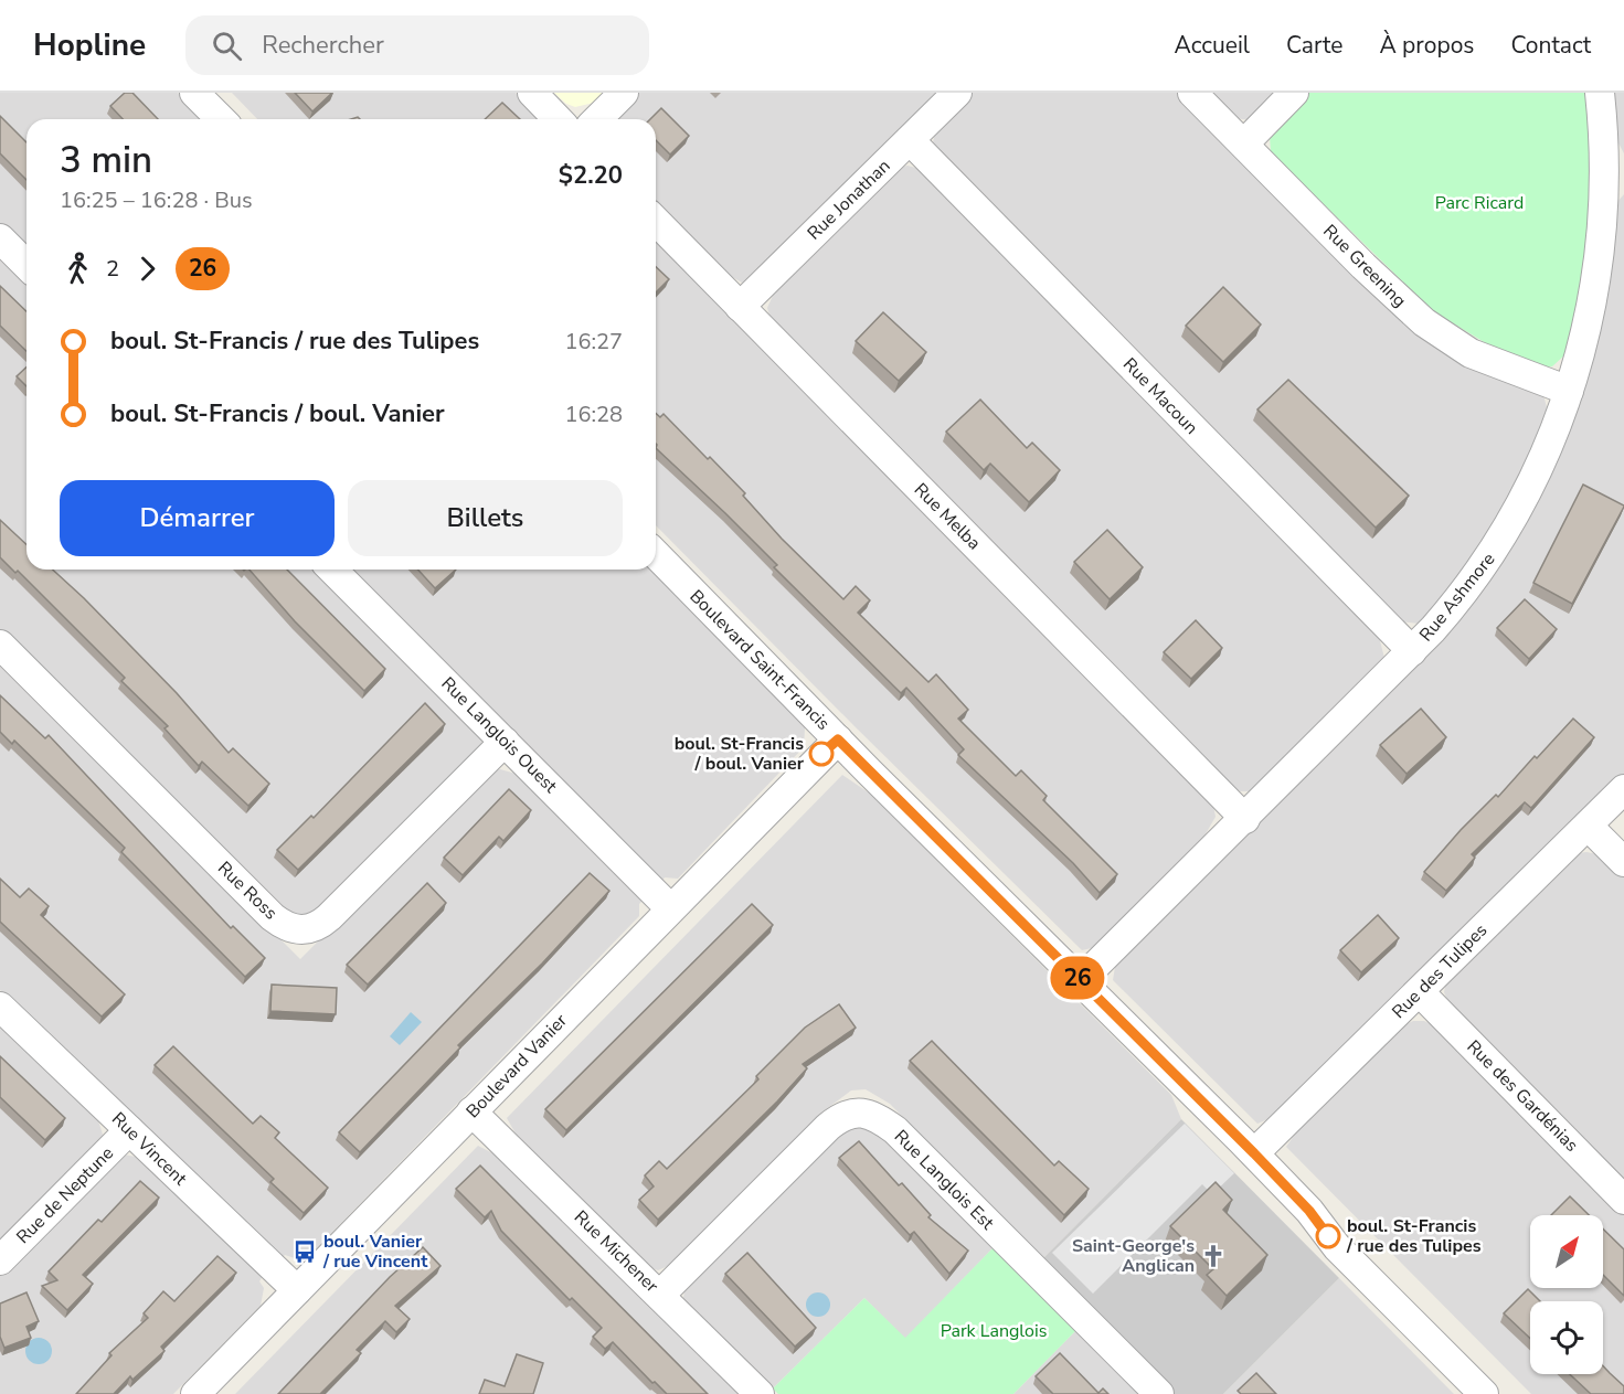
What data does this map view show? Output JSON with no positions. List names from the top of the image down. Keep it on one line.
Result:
{"streets":{"street":["Rue Jonathan","Rue Greening","Rue Macoun","Rue Melba","Rue Ashmore","Boulevard Saint-Francis","Rue Langlois Ouest","Rue Ross","Rue des Tulipes","Boulevard Vanier","Rue des Gardénias","Rue Vincent","Rue Langlois Est","Rue de Neptune","Rue Michener"]},"crossings":[["Rue Jonathan","Rue Macoun"],["Rue Jonathan","Rue Melba"],["Rue Greening","Rue Ashmore"],["Rue Macoun","Rue Ashmore"],["Rue Melba","Rue Ashmore"],["Rue Ashmore","Boulevard Saint-Francis"],["Boulevard Saint-Francis","Rue des Tulipes"],["Boulevard Saint-Francis","Boulevard Vanier"],["Rue Langlois Ouest","Rue Ross"],["Rue Langlois Ouest","Boulevard Vanier"],["Rue des Tulipes","Rue des Gardénias"],["Boulevard Vanier","Rue Vincent"],["Boulevard Vanier","Rue Michener"],["Rue Vincent","Rue de Neptune"],["Rue Langlois Est","Rue Michener"]],"parks":["Parc Ricard","Park Langlois"],"places":{"other":["boul. St-Francis / boul. Vanier","boul. St-Francis / rue des Tulipes"],"bus stop":["boul. Vanier / rue Vincent"],"church":["Saint-George's Anglican"]},"lines":["bus line 26"],"north":"top right","page":{"header":"Hopline","search":"Rechercher","nav":["Accueil","Carte","À propos","Contact"],"on_map":"26","heading":["3 min","16:25 – 16:28 · Bus","$2.20"],"legs":["2","26"],"list":[{"name":"boul. St-Francis / rue des Tulipes","value":"16:27"},{"name":"boul. St-Francis / boul. Vanier","value":"16:28"}],"buttons":["Démarrer","Billets"]}}
